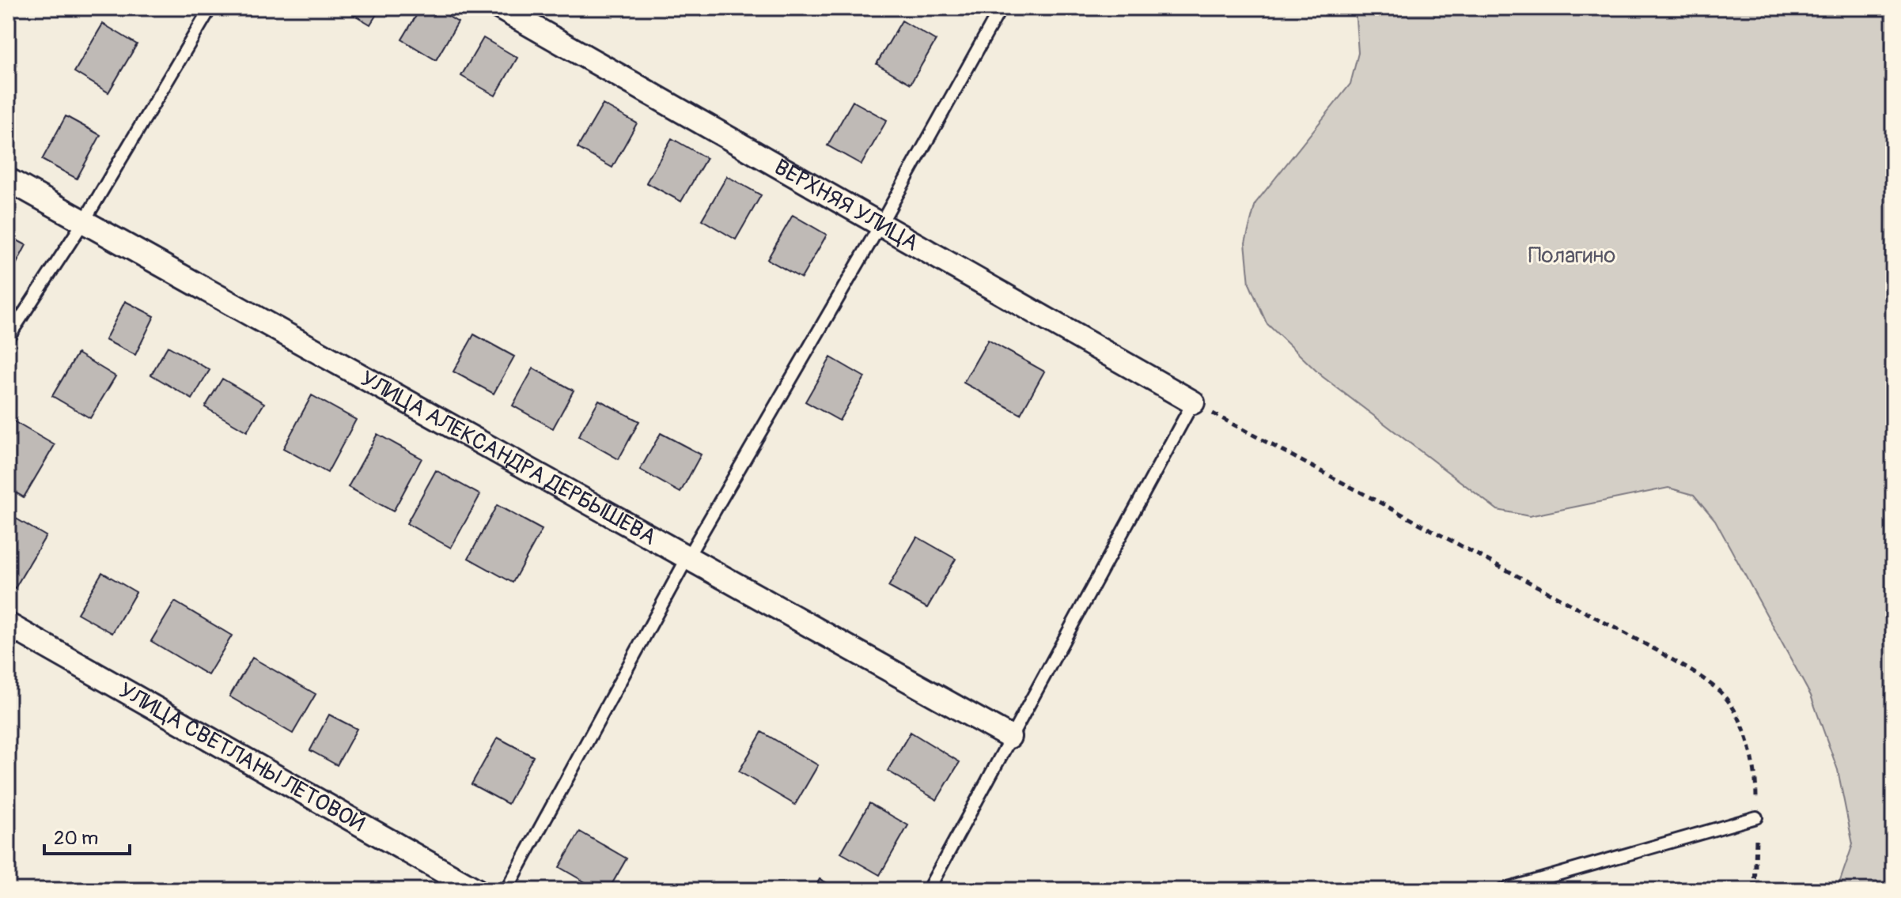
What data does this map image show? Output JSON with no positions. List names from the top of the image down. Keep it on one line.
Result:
{"streets":{"street":["ВЕРХНЯЯ УЛИЦА","УЛИЦА АЛЕКСАНДРА ДЕРБЫШЕВА","УЛИЦА СВЕТЛАНЫ ЛЕТОВОЙ"]},"parks":["Полагино"],"scale_bar":"20 m"}
